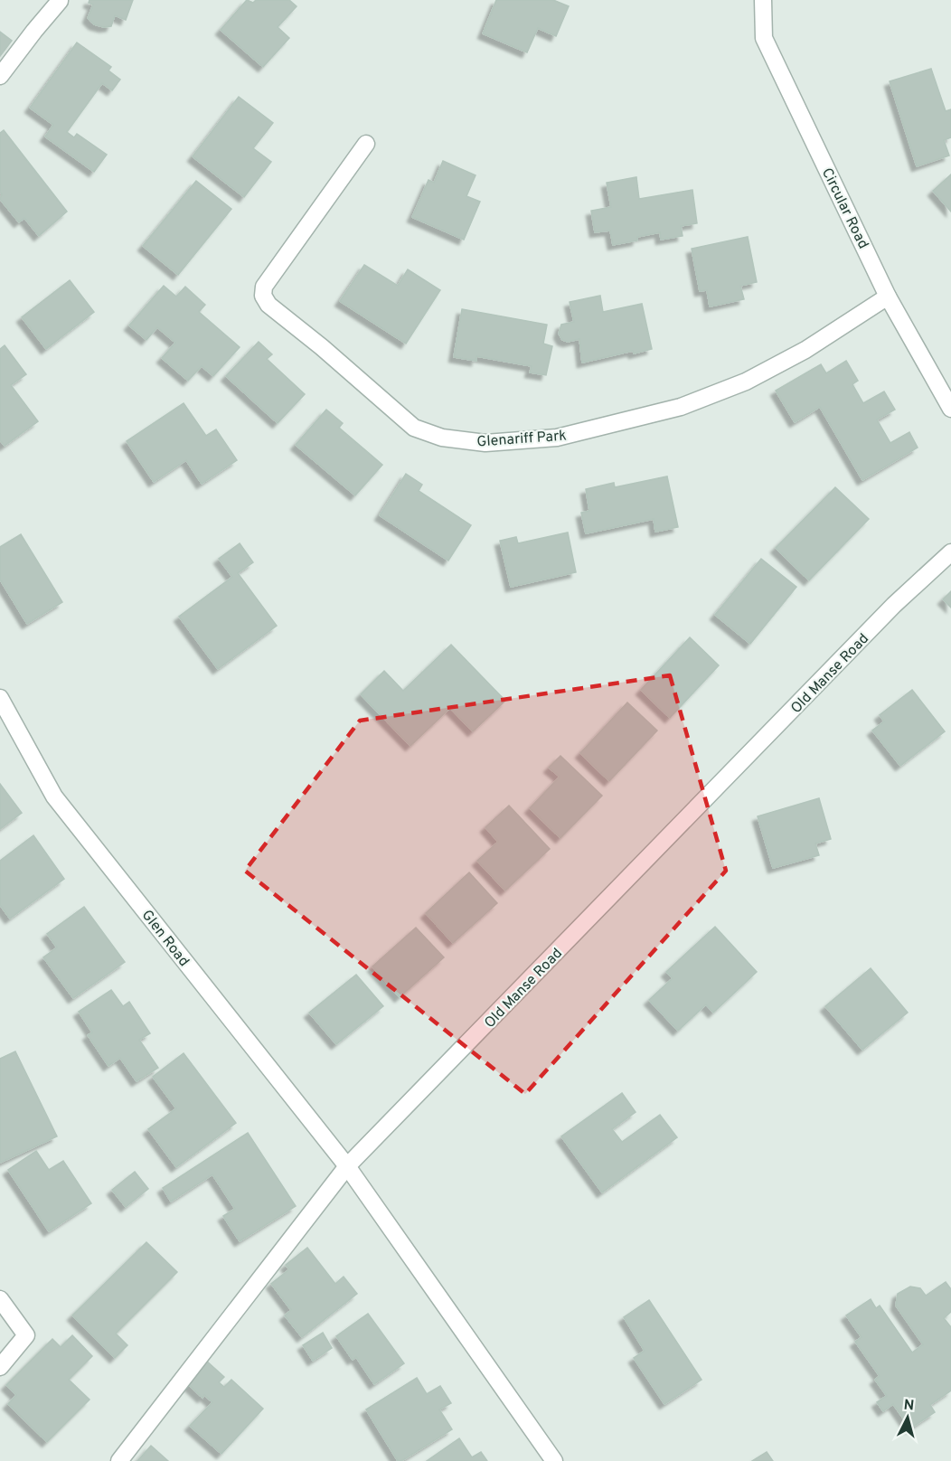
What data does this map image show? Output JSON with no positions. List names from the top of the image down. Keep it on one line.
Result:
{"streets":{"street":["Circular Road","Glenariff Park","Old Manse Road","Glen Road"]},"crossings":[["Circular Road","Glenariff Park"],["Old Manse Road","Glen Road"]],"north":"top"}
